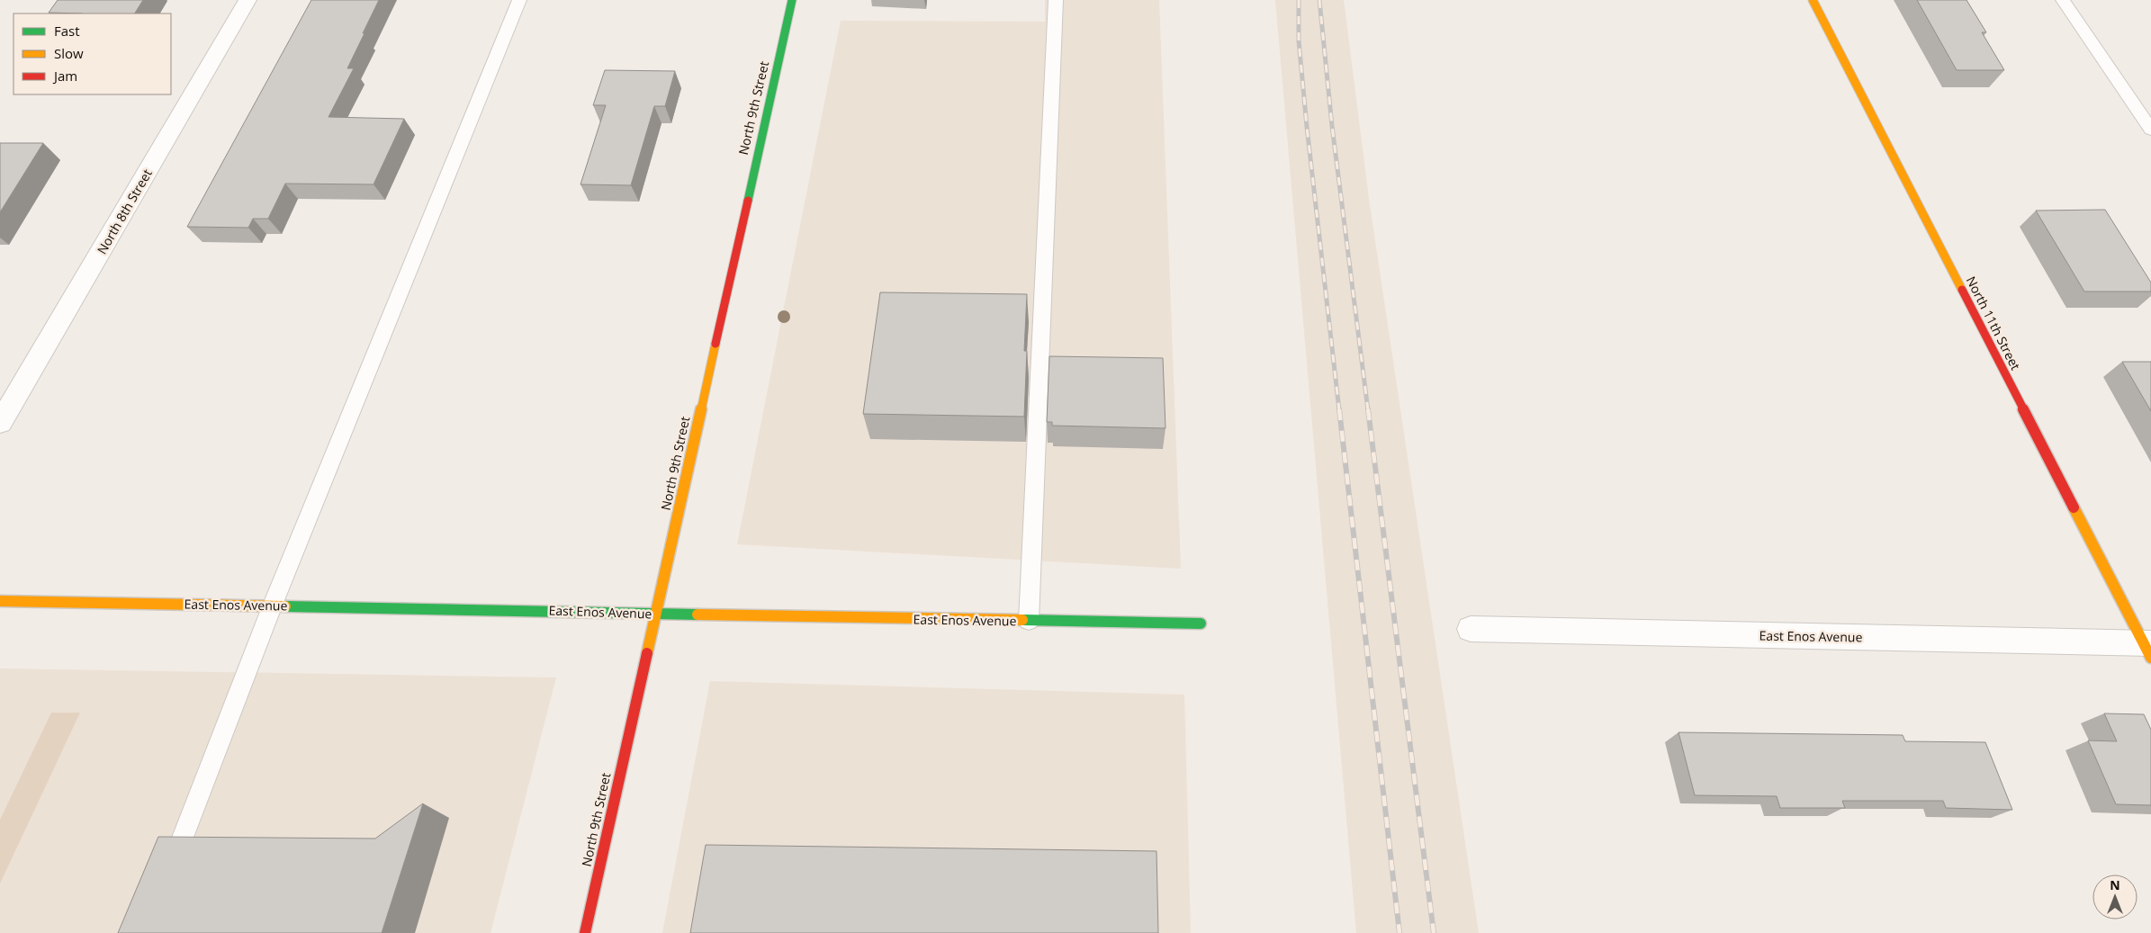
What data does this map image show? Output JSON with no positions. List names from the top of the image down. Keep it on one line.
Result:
{"streets":{"street":["North 9th Street","North 8th Street","North 11th Street","East Enos Avenue"]},"crossings":[["North 9th Street","East Enos Avenue"],["North 11th Street","East Enos Avenue"]],"legend":["Fast","Slow","Jam"],"north":"top"}
